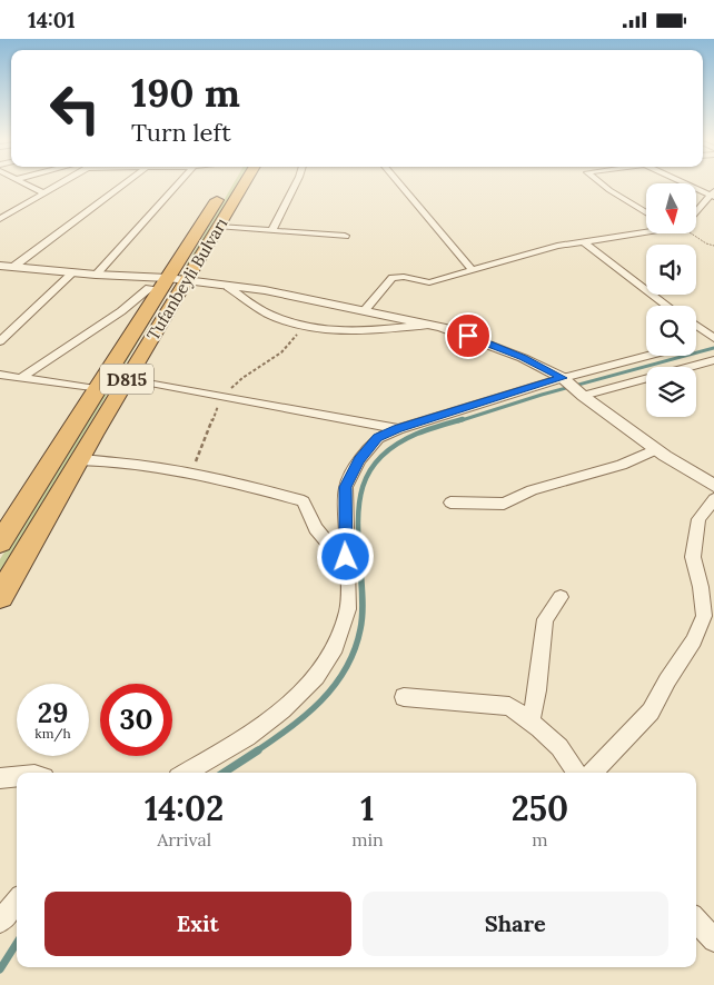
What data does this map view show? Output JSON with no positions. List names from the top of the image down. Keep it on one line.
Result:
{"streets":{"highway":["Tufanbeyli Bulvarı","D815"]},"north":"bottom","page":{"status":"14:01","turn":["190 m","Turn left"],"speed":"29 km/h","limit":"30","eta":["14:02","Arrival","1","min","250","m"],"buttons":["Exit","Share"]}}
